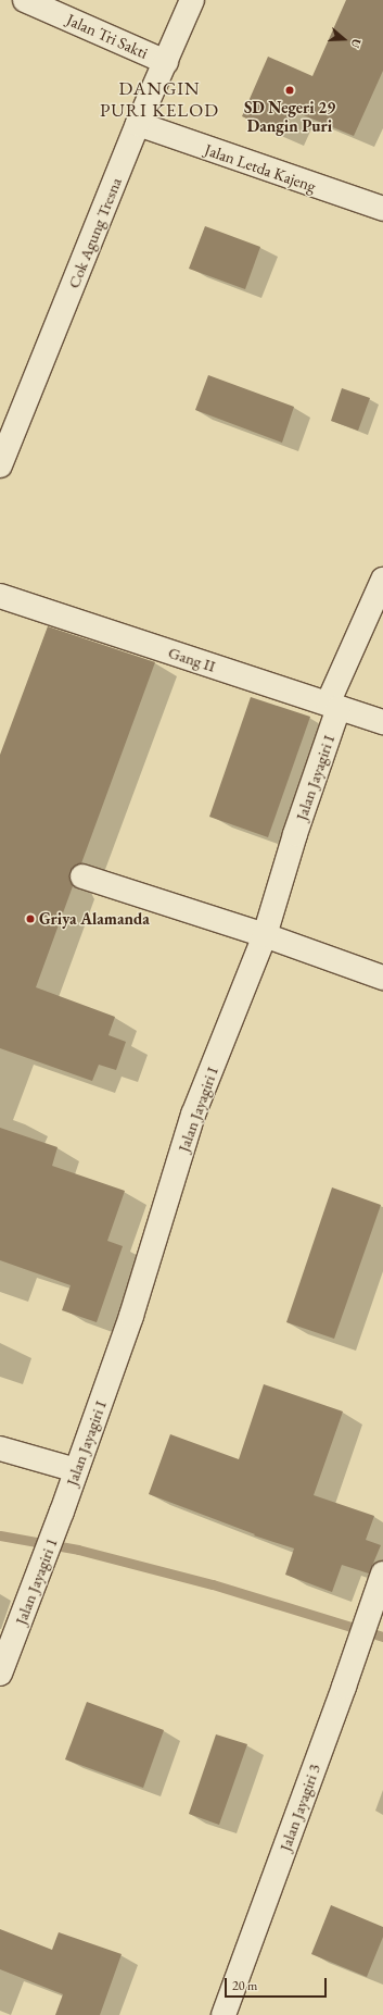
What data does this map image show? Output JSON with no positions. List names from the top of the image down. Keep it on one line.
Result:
{"streets":{"street":["Jalan Tri Sakti","Jalan Letda Kajeng","Cok Agung Tresna","Gang II","Jalan Jayagiri I","Jalan Jayagiri 1","Jalan Jayagiri 3"]},"crossings":[["Jalan Tri Sakti","Cok Agung Tresna"],["Jalan Letda Kajeng","Cok Agung Tresna"],["Gang II","Jalan Jayagiri I"],["Jalan Jayagiri I","Jalan Jayagiri 1"]],"districts":["DANGIN PURI KELOD"],"places":["SD Negeri 29 Dangin Puri","Griya Alamanda"],"scale_bar":"20 m","north":"right"}
